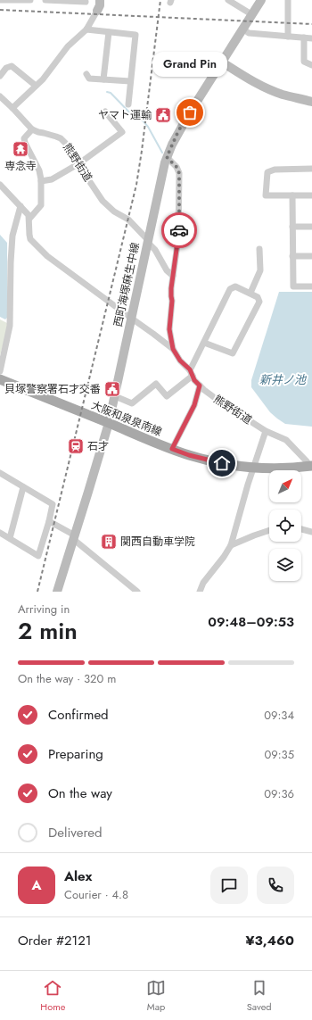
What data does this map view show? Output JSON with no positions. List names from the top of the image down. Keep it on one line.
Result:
{"streets":{"main road":["大阪和泉泉南線"],"street":["熊野街道","西町海塚麻生中線"]},"crossings":[["熊野街道","西町海塚麻生中線"],["熊野街道","大阪和泉泉南線"],["西町海塚麻生中線","大阪和泉泉南線"]],"water":["新井ノ池"],"places":{"other":["Grand Pin"],"public building":["ヤマト運輸","貝塚警察署石才交番"],"temple":["専念寺"],"station":["石才"],"building":["関西自動車学院"]},"north":"top right","page":{"bubble":"Grand Pin","heading":["2 min","Arriving in","09:48–09:53"],"panel":["Alex","Courier · 4.8","Order #2121","¥3,460"],"bar":"On the way · 320 m","list":[["Confirmed","09:34"],["Preparing","09:35"],["On the way","09:36"],"Delivered"],"round":"A","tabs":["Home","Map","Saved"]}}
